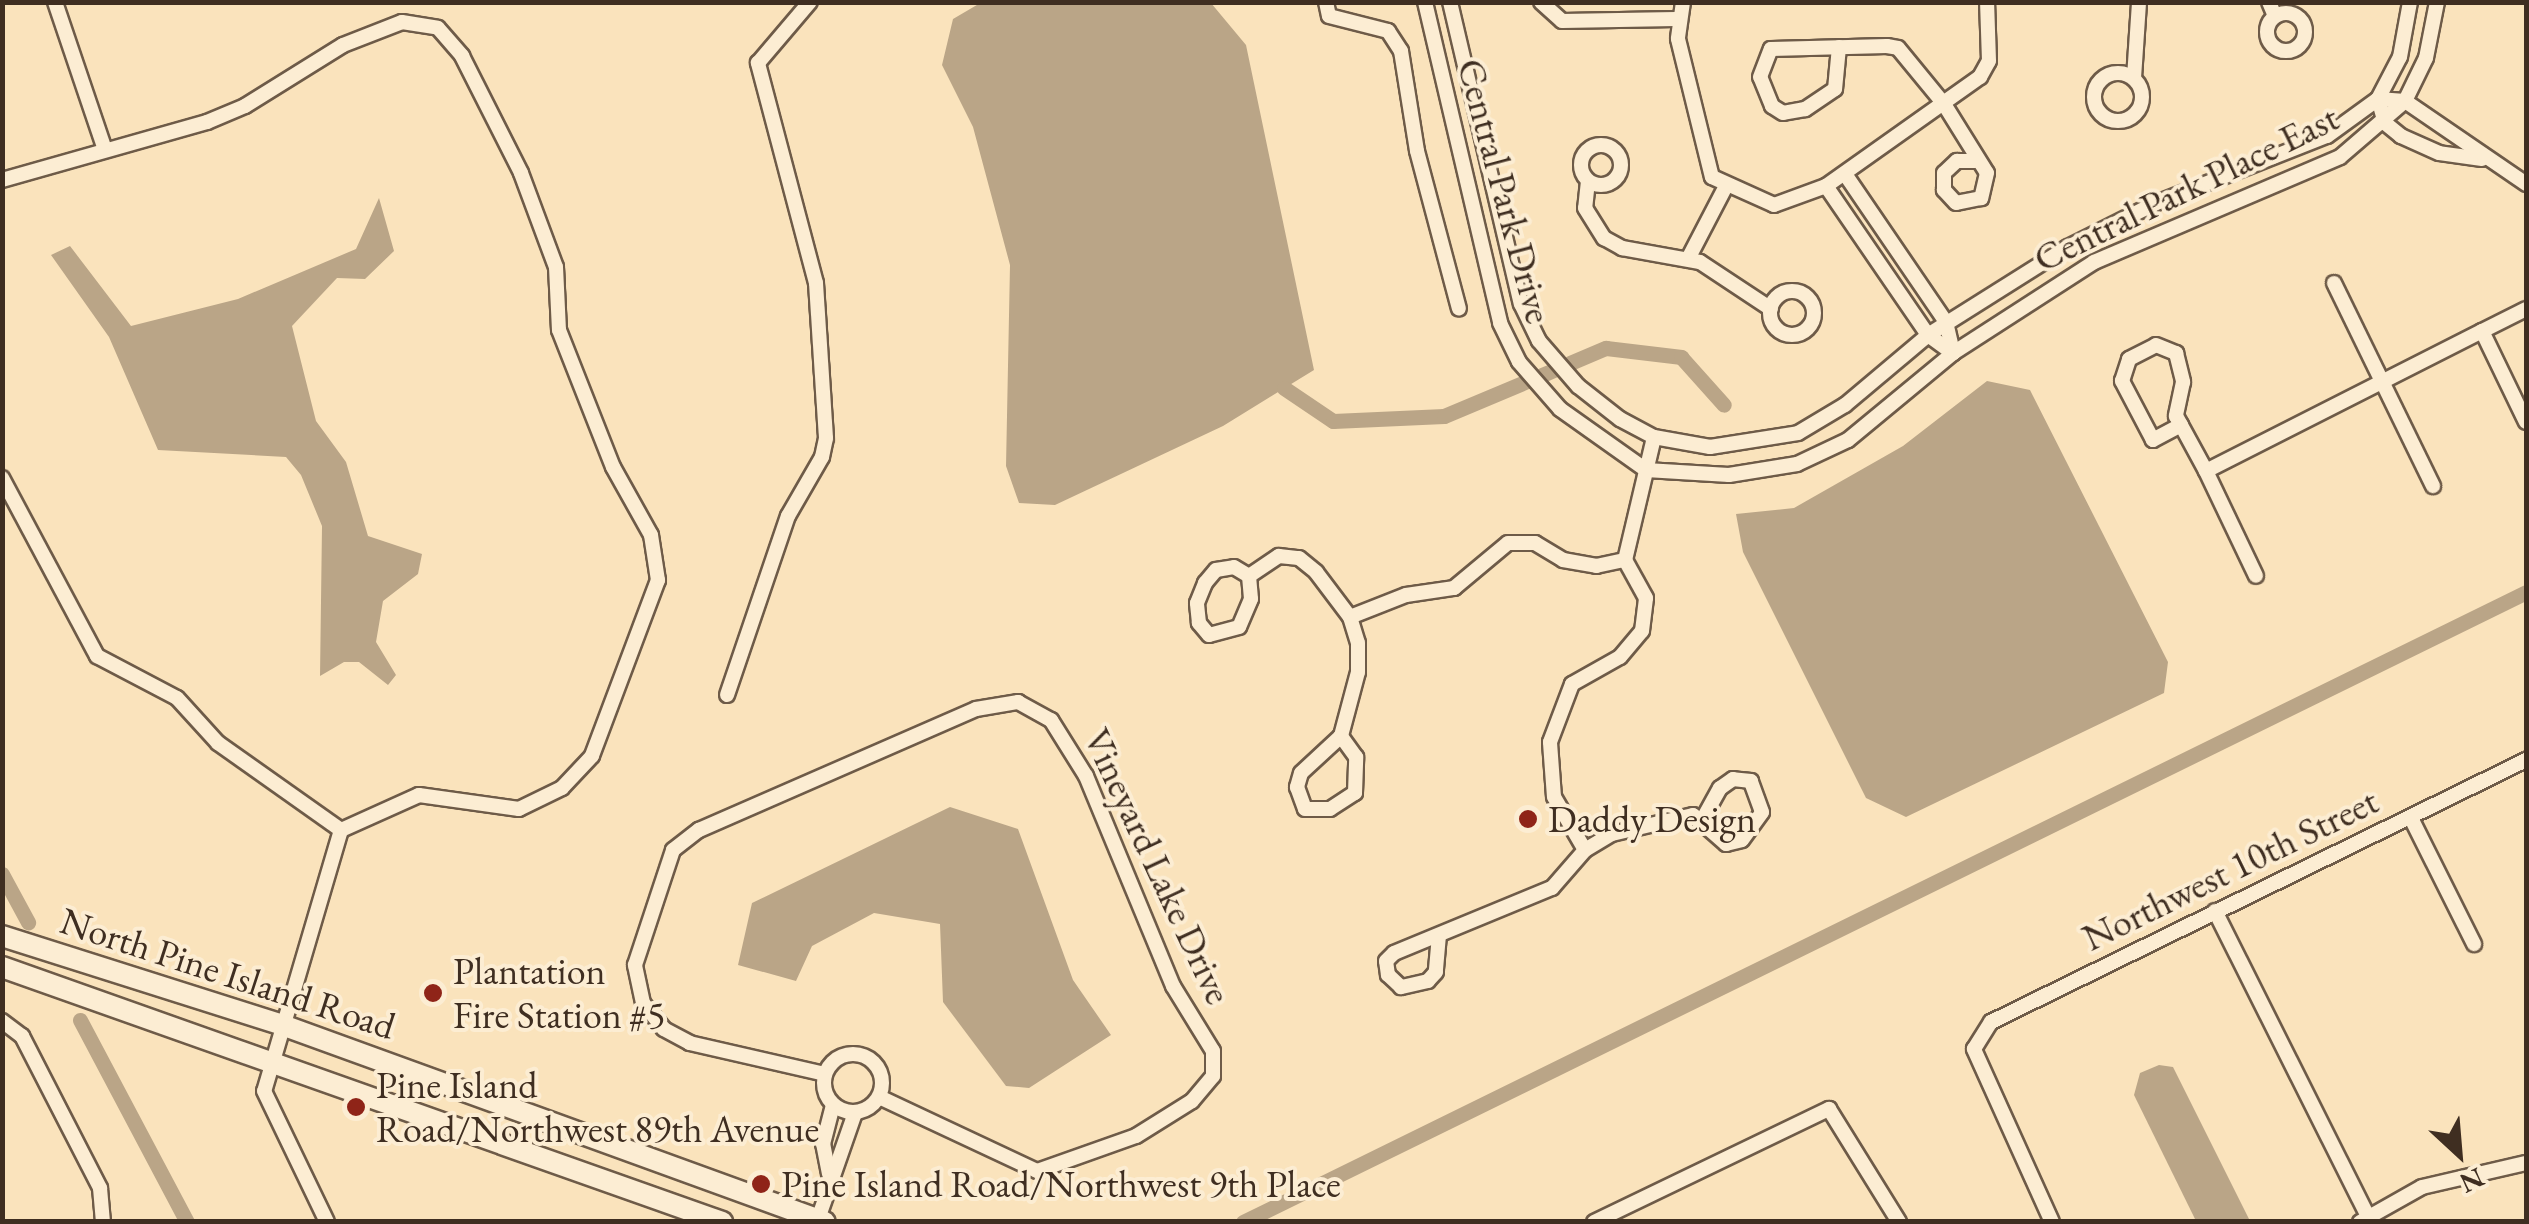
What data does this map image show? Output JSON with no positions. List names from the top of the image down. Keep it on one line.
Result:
{"streets":{"main road":["North Pine Island Road"],"street":["Central Park Place East","Central Park Drive","Vineyard Lake Drive","Northwest 10th Street"]},"crossings":[["Central Park Place East","Central Park Drive"]],"places":["Daddy Design","Plantation Fire Station #5","Pine Island Road/Northwest 89th Avenue","Pine Island Road/Northwest 9th Place"],"north":"bottom right"}
